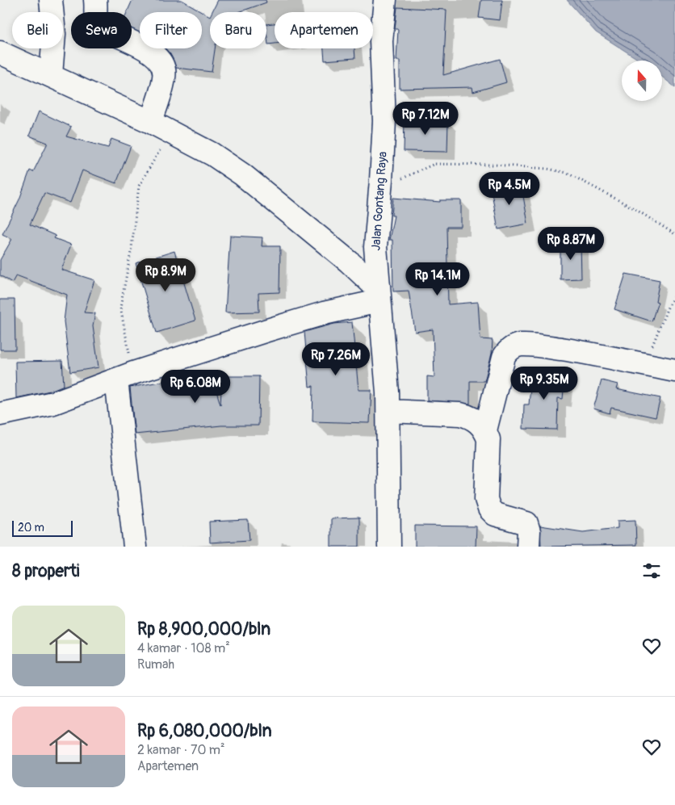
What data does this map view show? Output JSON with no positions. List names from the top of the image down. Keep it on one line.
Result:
{"streets":{"street":["Jalan Gontang Raya"]},"scale_bar":"20 m","north":"top","page":{"chip":["Beli","Sewa","Filter","Baru","Apartemen"],"price":["Rp 7.12M","Rp 4.5M","Rp 8.87M","Rp 8.9M","Rp 14.1M","Rp 7.26M","Rp 9.35M","Rp 6.08M"],"scale":"20 m","heading":"8 properti","list":[{"name":"Rp 8,900,000/bln","note":"4 kamar · 108 m² · Rumah"},{"name":"Rp 6,080,000/bln","note":"2 kamar · 70 m² · Apartemen"}]}}
